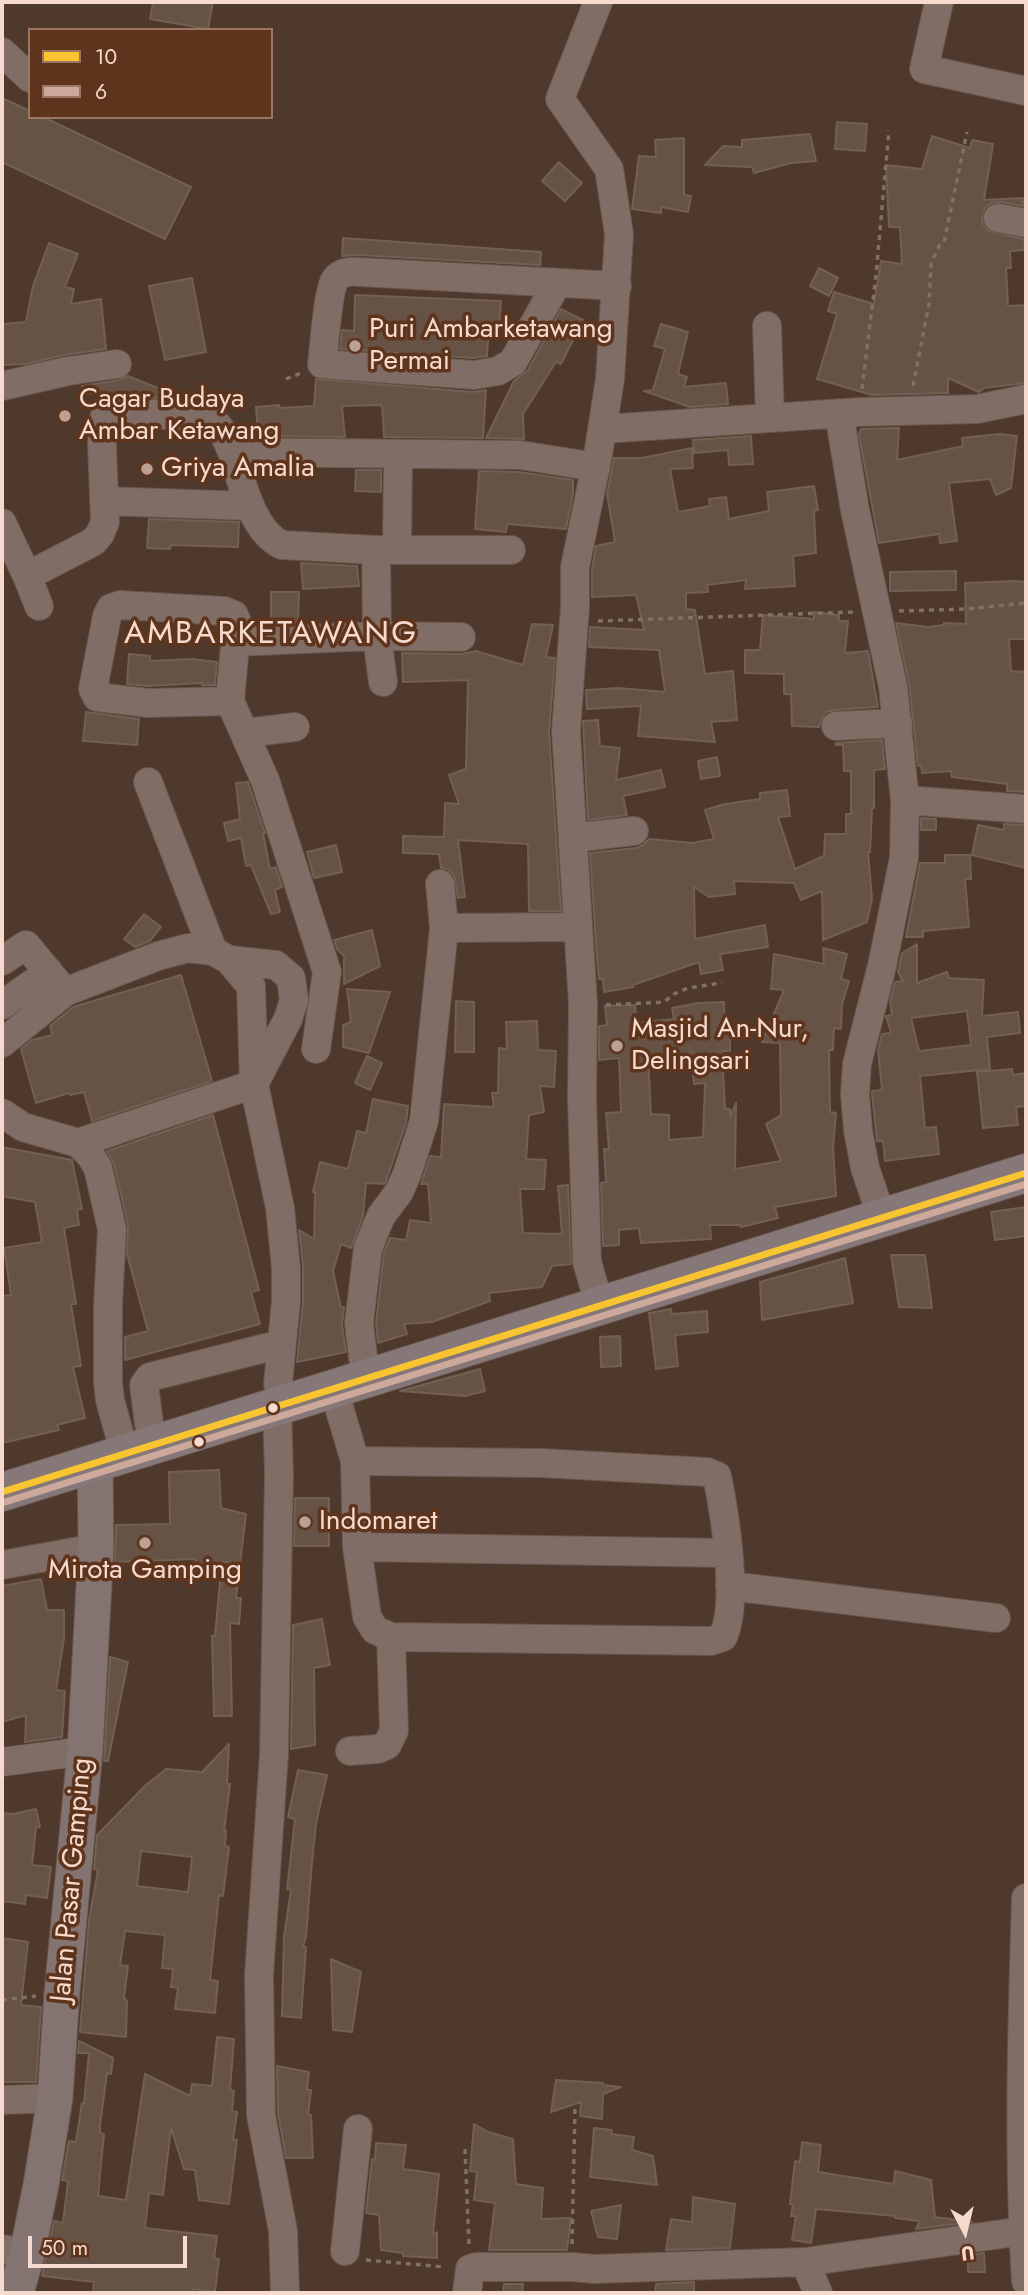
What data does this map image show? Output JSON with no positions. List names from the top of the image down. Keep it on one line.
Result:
{"streets":{"main road":["Jalan Pasar Gamping"]},"districts":["AMBARKETAWANG"],"places":["Puri Ambarketawang Permai","Cagar Budaya Ambar Ketawang","Griya Amalia","Masjid An-Nur, Delingsari","Indomaret","Mirota Gamping"],"lines":["transit line 10","transit line 6"],"legend":["10","6"],"scale_bar":"50 m","north":"bottom"}
